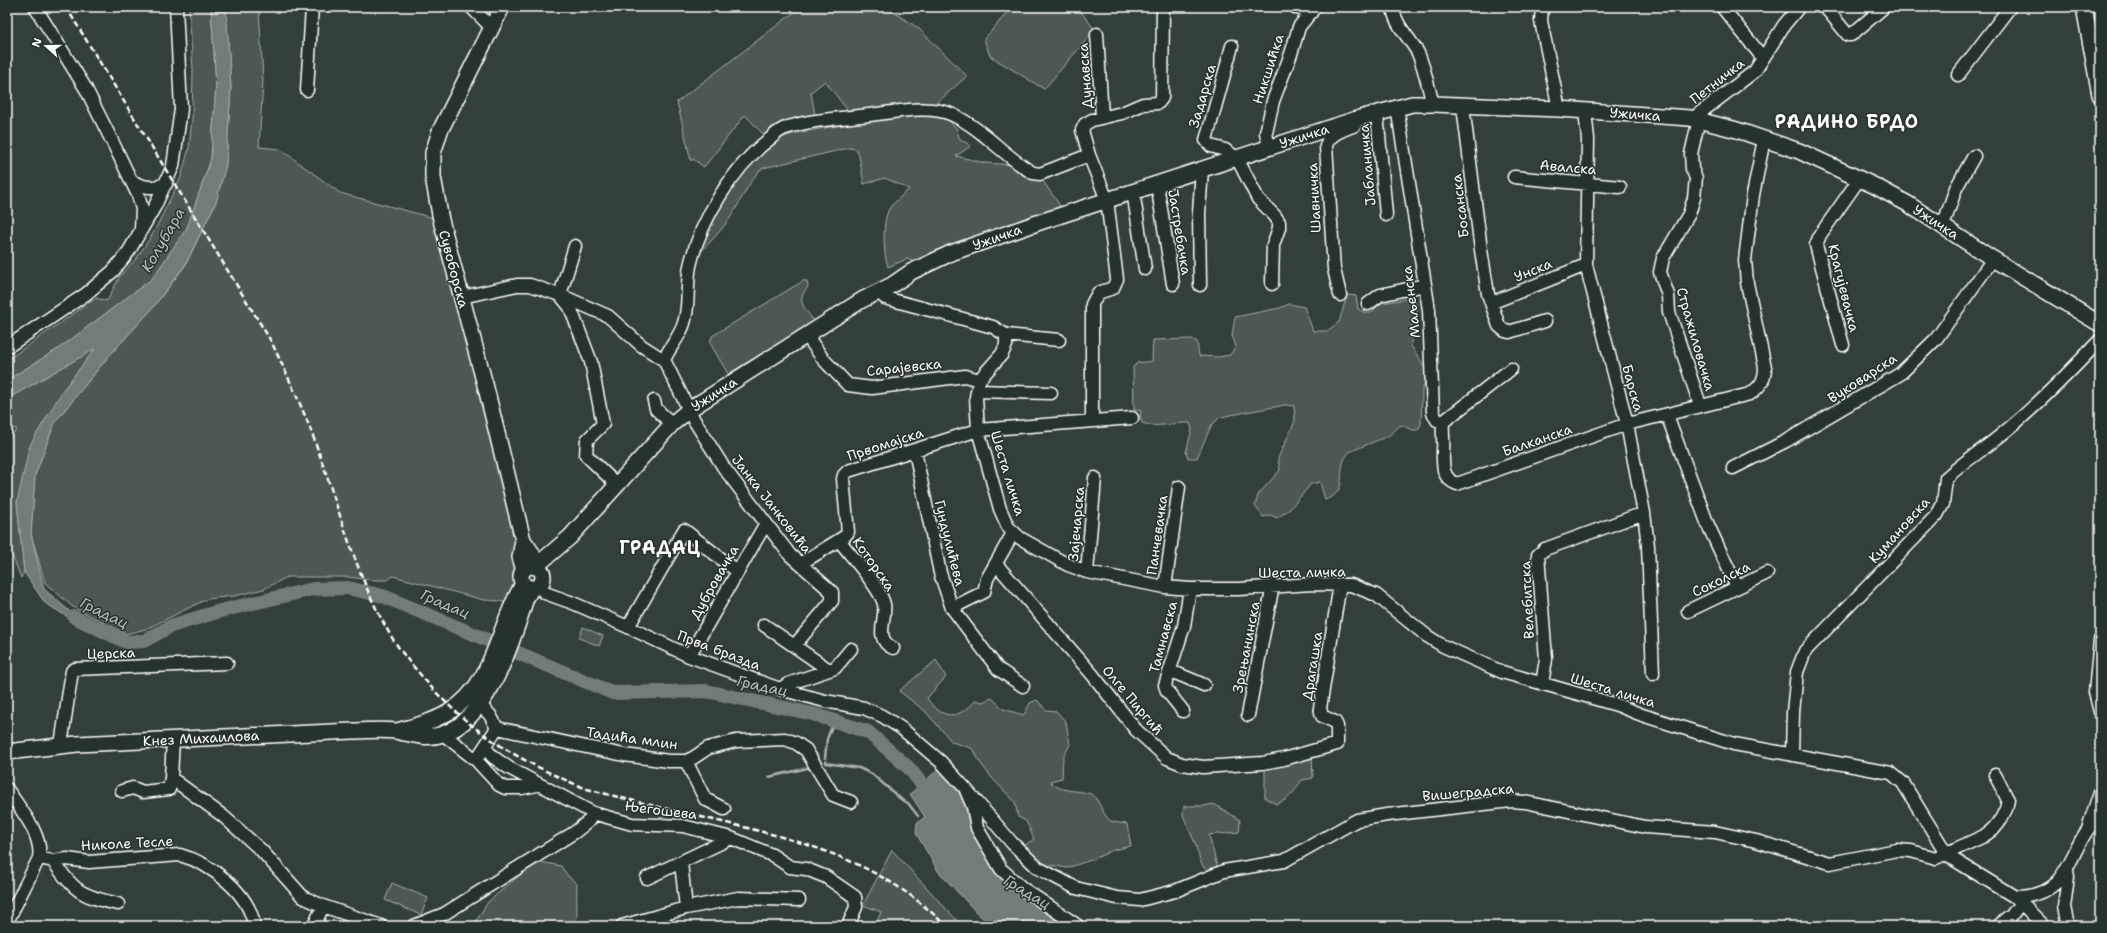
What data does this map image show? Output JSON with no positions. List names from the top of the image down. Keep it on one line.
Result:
{"streets":{"main road":["Ужичка","Сувоборска","Кнез Михаилова"],"street":["Никшићка","Дунавска","Петничка","Задарска","Јабланичка","Авалска","Шавничка","Босанска","Јастребачка","Унска","Крагујевачка","Маљенска","Стражиловачка","Сарајевска","Вуковарска","Барска","Балканска","Првомајска","Шеста личка","Јанка Јанковића","Зајечарска","Кумановска","Панчевачка","Гундулићева","Которска","Соколска","Дубровачка","Велебитска","Тамнавска","Зрењанинска","Прва бразда","Церска","Драгашка","Олге Пиргић","Тадића млин","Вишеградска","Његошева","Николе Тесле"]},"crossings":[["Никшићка","Ужичка"],["Петничка","Ужичка"],["Петничка","Стражиловачка"],["Задарска","Ужичка"],["Ужичка","Јабланичка"],["Ужичка","Шавничка"],["Ужичка","Босанска"],["Ужичка","Јастребачка"],["Ужичка","Сувоборска"],["Ужичка","Крагујевачка"],["Ужичка","Маљенска"],["Ужичка","Стражиловачка"],["Ужичка","Сарајевска"],["Ужичка","Вуковарска"],["Ужичка","Барска"],["Ужичка","Јанка Јанковића"],["Ужичка","Прва бразда"],["Ужичка","Кнез Михаилова"],["Авалска","Барска"],["Босанска","Унска"],["Сувоборска","Прва бразда"],["Сувоборска","Кнез Михаилова"],["Унска","Барска"],["Маљенска","Балканска"],["Стражиловачка","Барска"],["Стражиловачка","Балканска"],["Сарајевска","Шеста личка"],["Барска","Балканска"],["Барска","Велебитска"],["Првомајска","Шеста личка"],["Првомајска","Јанка Јанковића"],["Првомајска","Гундулићева"],["Првомајска","Которска"],["Шеста личка","Зајечарска"],["Шеста личка","Кумановска"],["Шеста личка","Панчевачка"],["Шеста личка","Велебитска"],["Шеста личка","Тамнавска"],["Шеста личка","Зрењанинска"],["Шеста личка","Драгашка"],["Шеста личка","Вишеградска"],["Јанка Јанковића","Дубровачка"],["Дубровачка","Прва бразда"],["Прва бразда","Кнез Михаилова"],["Прва бразда","Вишеградска"],["Церска","Кнез Михаилова"],["Драгашка","Олге Пиргић"]],"districts":["РАДИНО БРДО","ГРАДАЦ"],"water":["Колубара","Градац"],"north":"left"}
